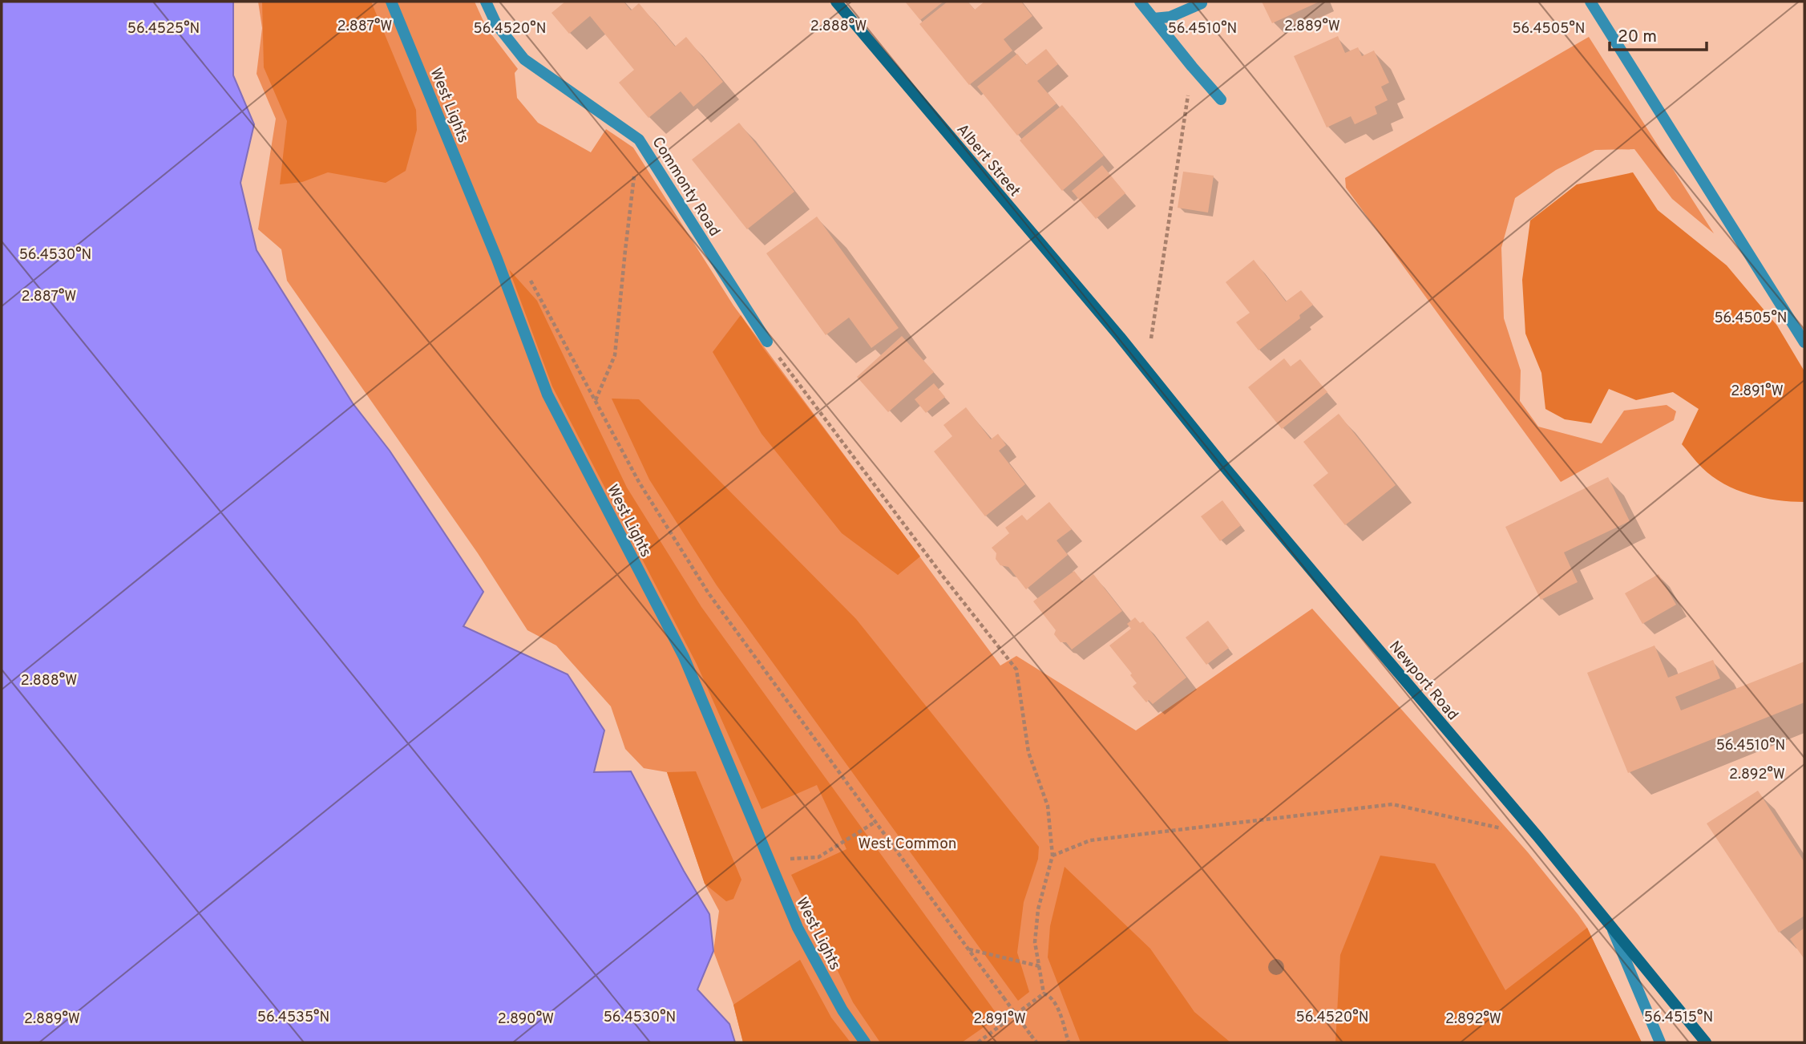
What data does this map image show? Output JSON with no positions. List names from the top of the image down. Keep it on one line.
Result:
{"streets":{"main road":["Albert Street","Newport Road"],"street":["West Lights","Commonty Road"]},"crossings":[["Albert Street","Newport Road"]],"parks":["West Common"],"scale_bar":"20 m","coordinates":["2.887°W","2.888°W","2.889°W","56.4525°N","56.4520°N","56.4510°N","56.4505°N","56.4530°N","2.891°W","2.892°W","56.4535°N","56.4515°N","2.890°W"]}
